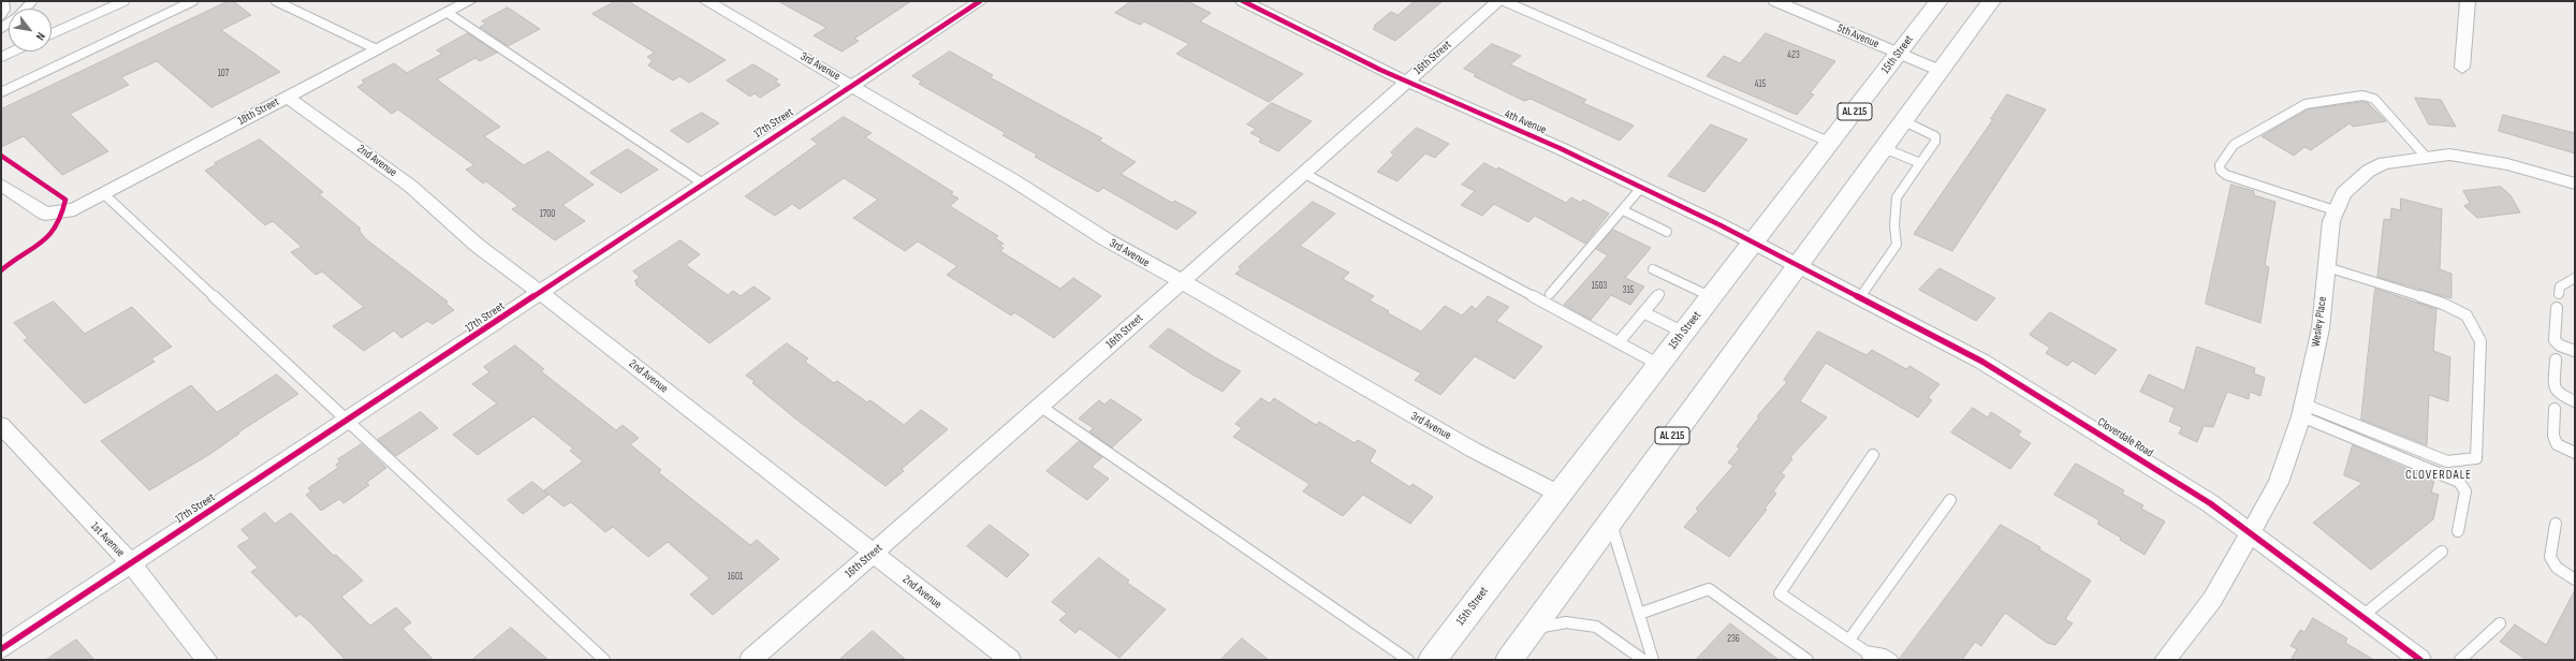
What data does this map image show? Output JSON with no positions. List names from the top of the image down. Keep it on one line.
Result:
{"streets":{"main road":["15th Street","AL 215"],"street":["5th Avenue","16th Street","3rd Avenue","18th Street","4th Avenue","17th Street","2nd Avenue","Wesley Place","Cloverdale Road","1st Avenue"]},"crossings":[["5th Avenue","15th Street"],["5th Avenue","AL 215"],["15th Street","3rd Avenue"],["15th Street","4th Avenue"],["16th Street","3rd Avenue"],["16th Street","4th Avenue"],["16th Street","2nd Avenue"],["3rd Avenue","17th Street"],["18th Street","2nd Avenue"],["AL 215","4th Avenue"],["AL 215","Cloverdale Road"],["4th Avenue","Cloverdale Road"],["17th Street","2nd Avenue"],["17th Street","1st Avenue"],["Wesley Place","Cloverdale Road"]],"districts":["CLOVERDALE"],"house_numbers":["423","107","415","1700","1503","315","1601","236"],"north":"bottom right"}
